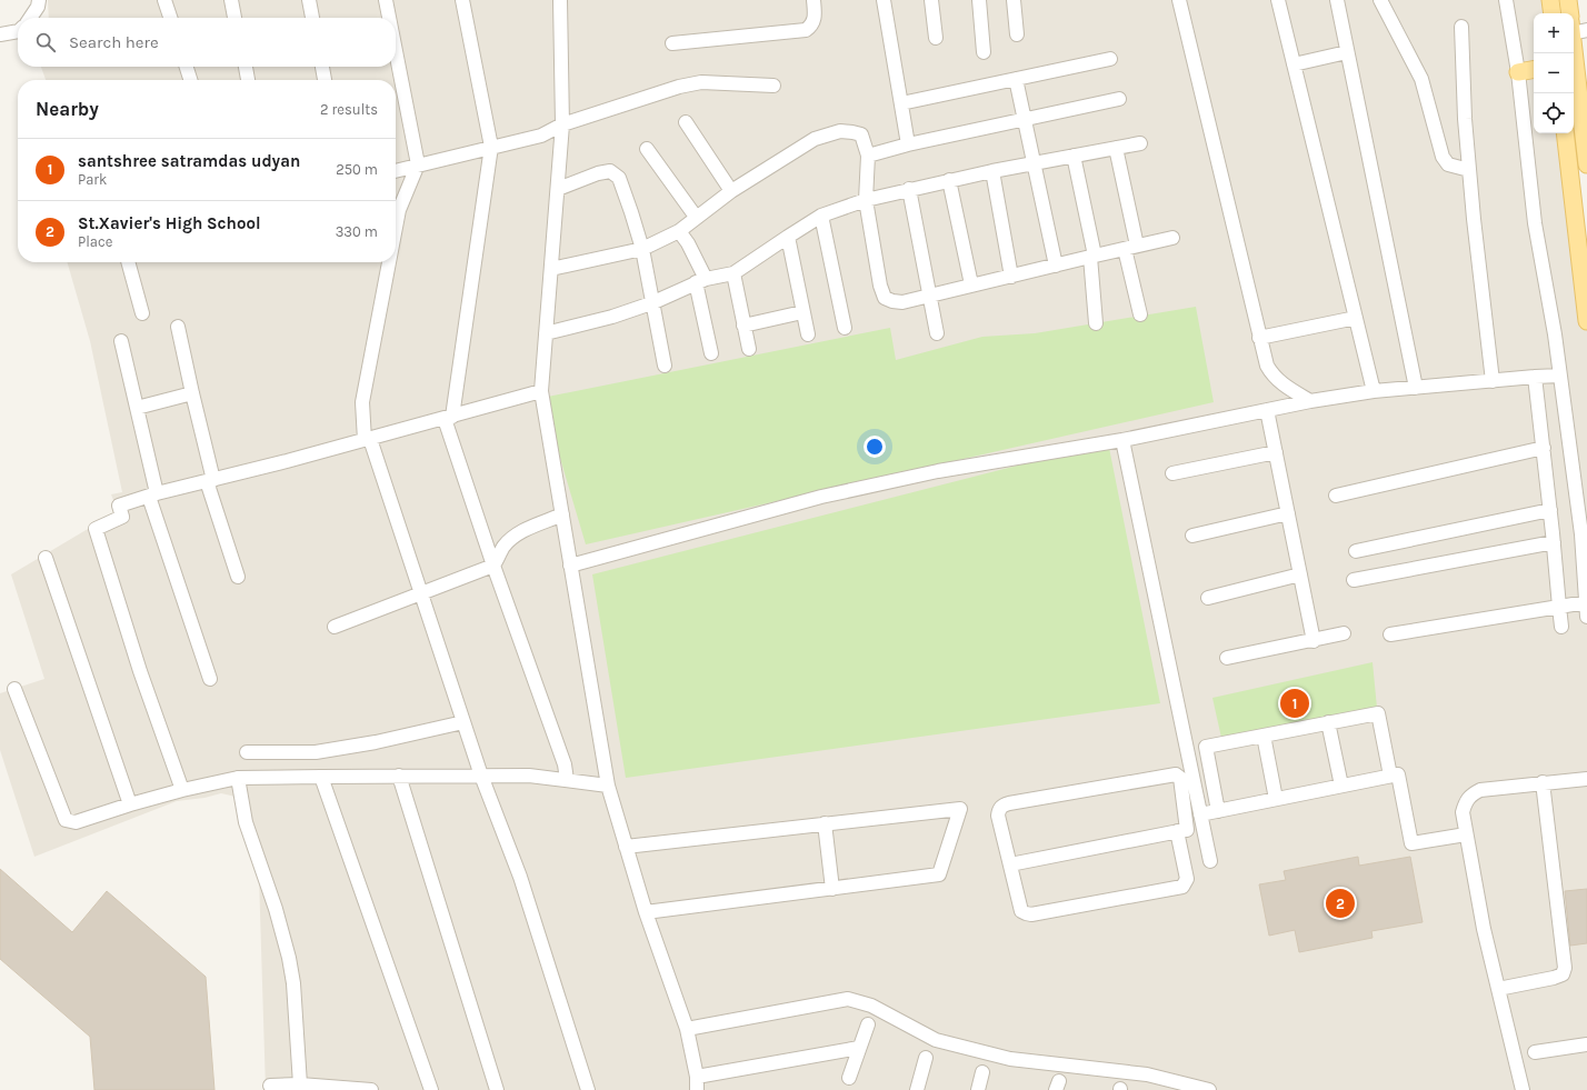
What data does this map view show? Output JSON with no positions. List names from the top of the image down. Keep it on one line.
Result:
{"page":{"map_buttons":["+","−"],"search":"Search here","heading":["Nearby","2 results"],"list":[{"mark":"1","name":"santshree satramdas udyan","note":"Park","value":"250 m"},{"mark":"2","name":"St.Xavier's High School","note":"Place","value":"330 m"}],"pins":["1","2"]}}
